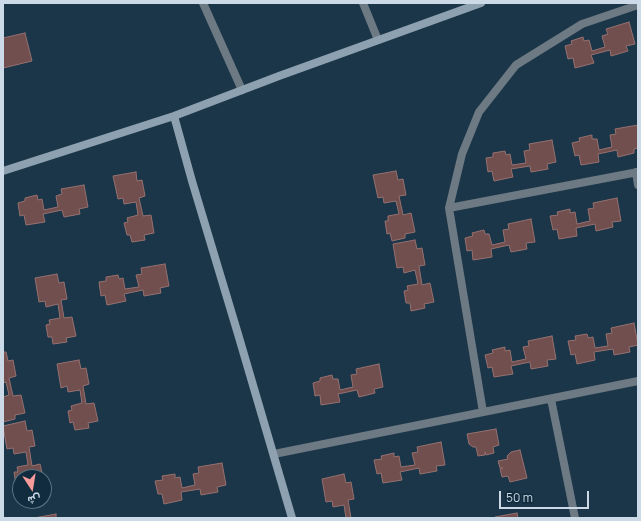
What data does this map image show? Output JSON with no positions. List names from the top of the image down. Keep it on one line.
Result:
{"scale_bar":"50 m","north":"bottom"}
